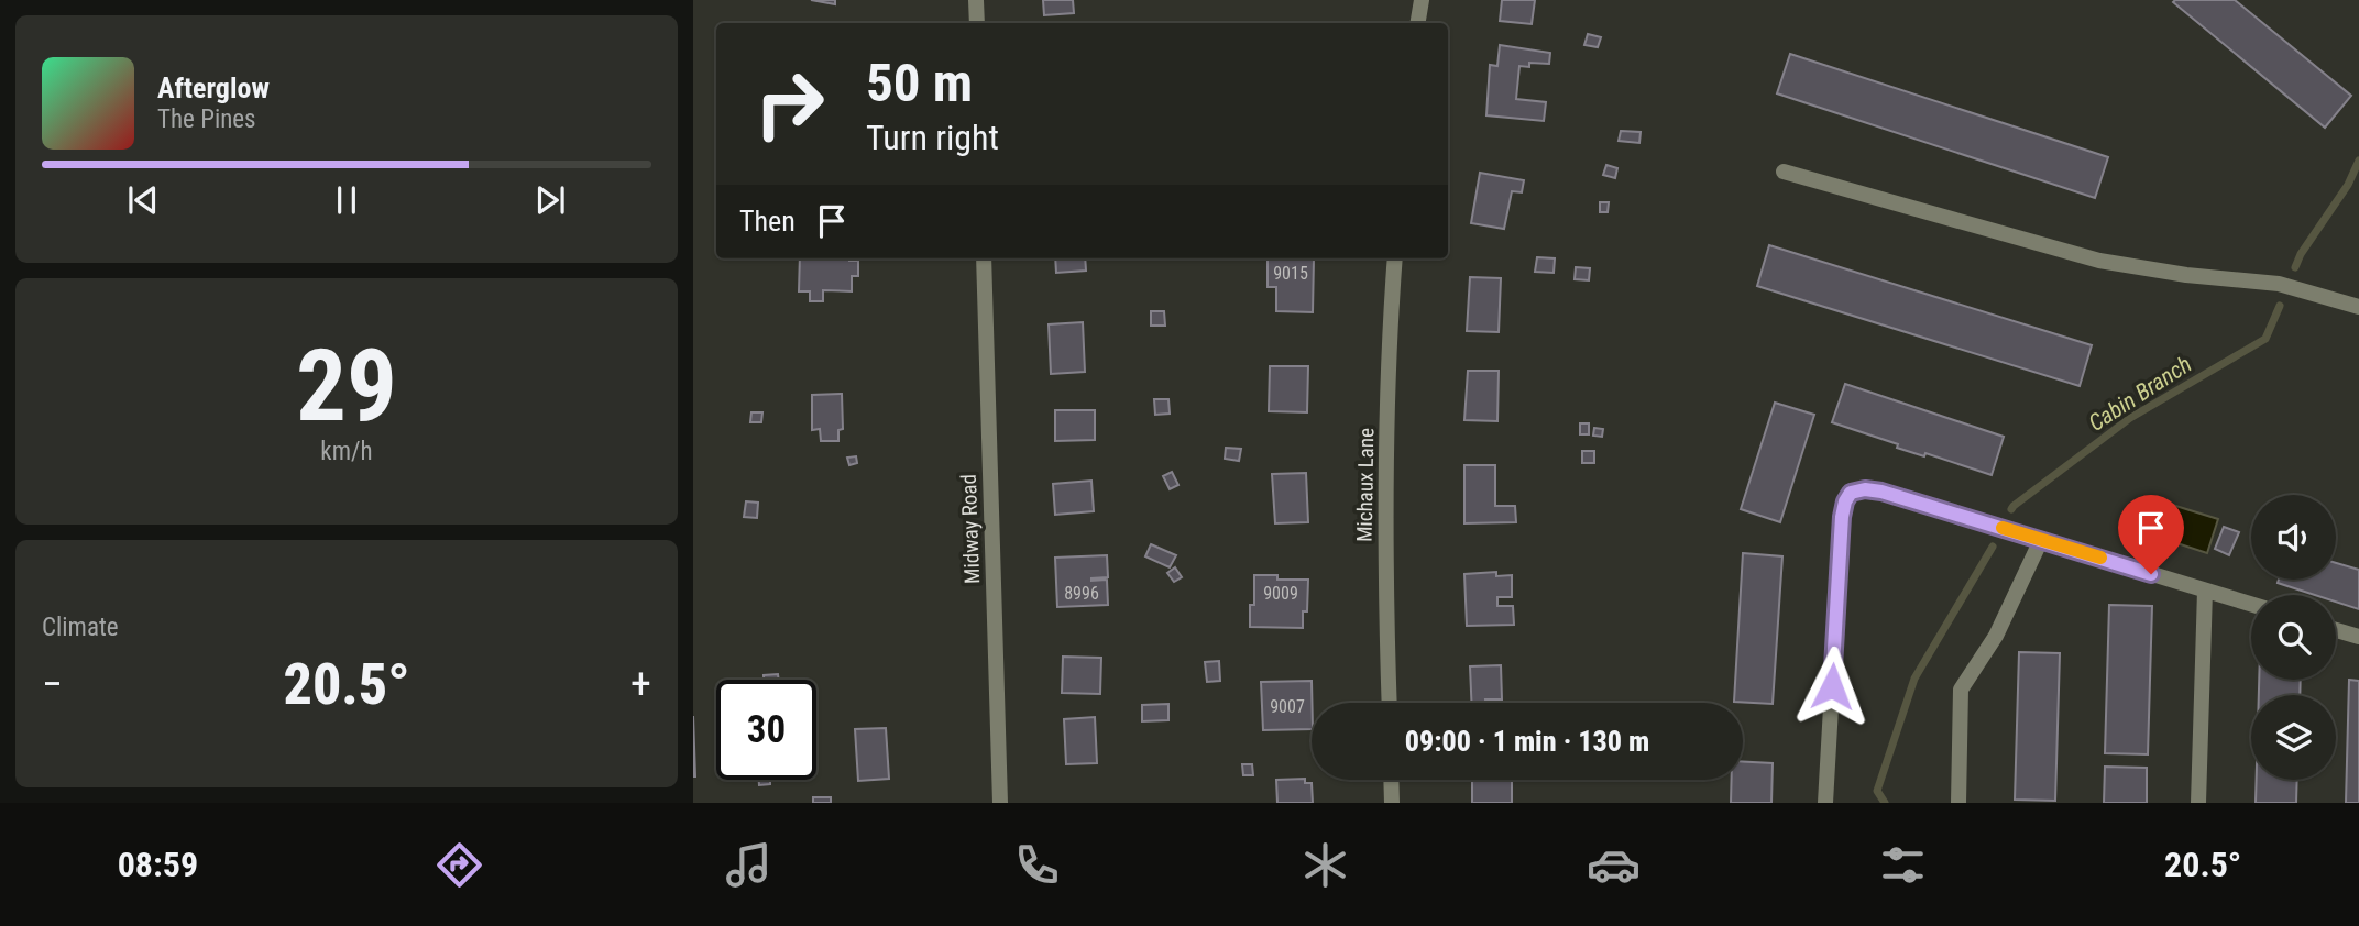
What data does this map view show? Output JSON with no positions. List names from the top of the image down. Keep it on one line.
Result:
{"streets":{"street":["Michaux Lane","Midway Road"]},"water":["Cabin Branch"],"house_numbers":["9015","8996","9009","9007"],"page":{"turn":["50 m","Turn right"],"song":["Afterglow","The Pines"],"then":"Then","tile":[["29","km/h"],"Climate"],"heat":["−","20.5°","+"],"limit":"30","trip":"09:00 · 1 min · 130 m","tabs":["08:59","20.5°"]}}
